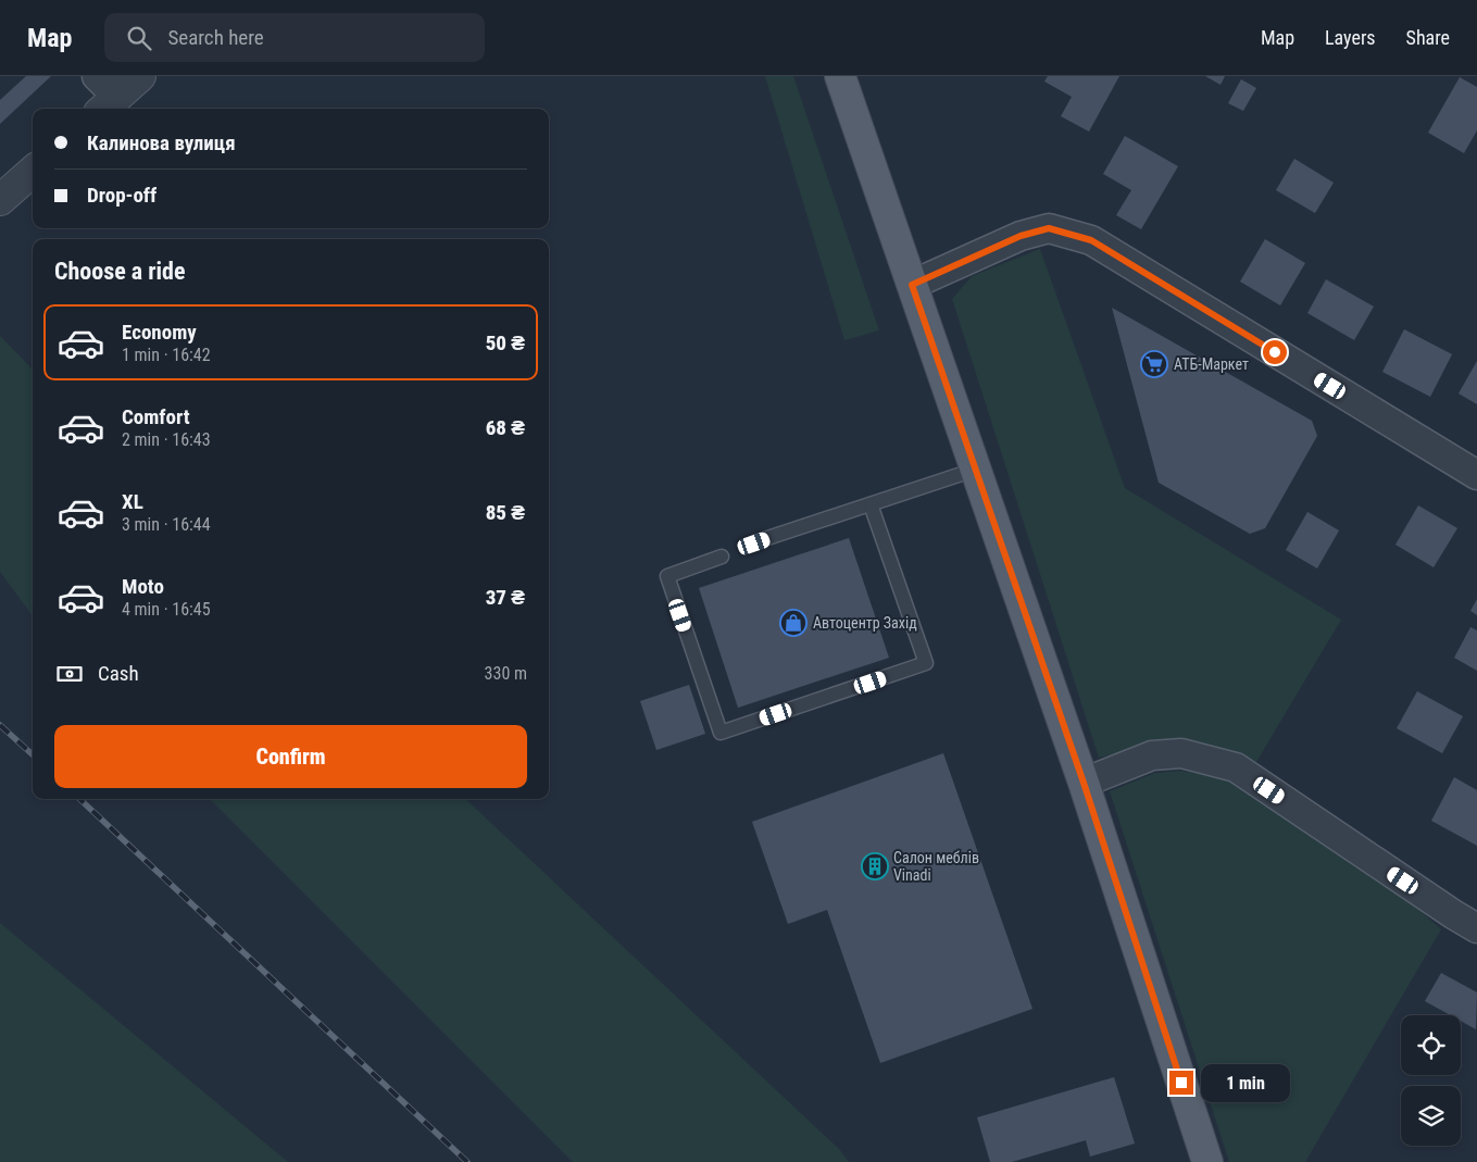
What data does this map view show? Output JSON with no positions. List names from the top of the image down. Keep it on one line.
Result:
{"places":{"supermarket":["АТБ-Маркет"],"shop":["Автоцентр Захід"],"building":["Салон меблів Vinadi"]},"page":{"header":"Map","search":"Search here","nav":["Map","Layers","Share"],"banner":["Калинова вулиця","Drop-off"],"heading":"Choose a ride","list":[{"name":"Economy","note":"1 min · 16:42","value":"50 ₴"},{"name":"Comfort","note":"2 min · 16:43","value":"68 ₴"},{"name":"XL","note":"3 min · 16:44","value":"85 ₴"},{"name":"Moto","note":"4 min · 16:45","value":"37 ₴"}],"pay":["Cash","330 m"],"buttons":"Confirm","bubble":"1 min"}}
